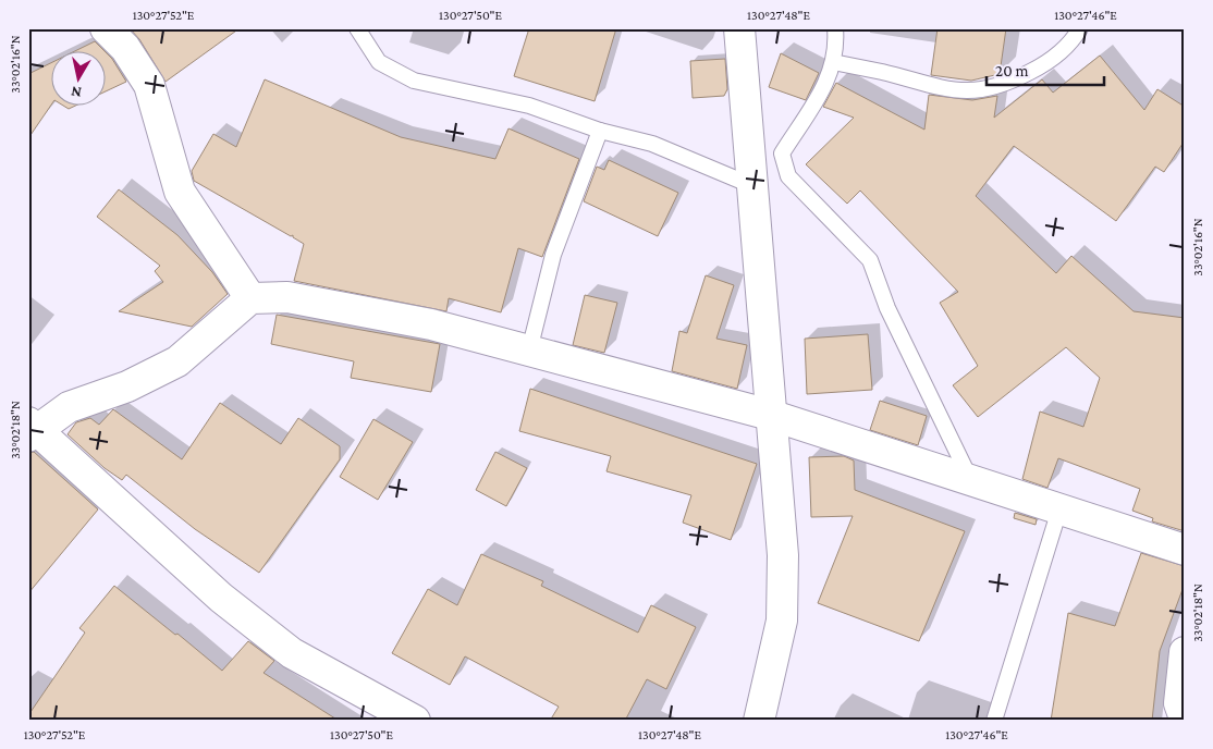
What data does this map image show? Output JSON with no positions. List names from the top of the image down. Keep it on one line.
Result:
{"scale_bar":"20 m","north":"bottom","coordinates":["130°27'52\"E","130°27'50\"E","130°27'48\"E","130°27'46\"E","33°02'16\"N","33°02'18\"N"]}
